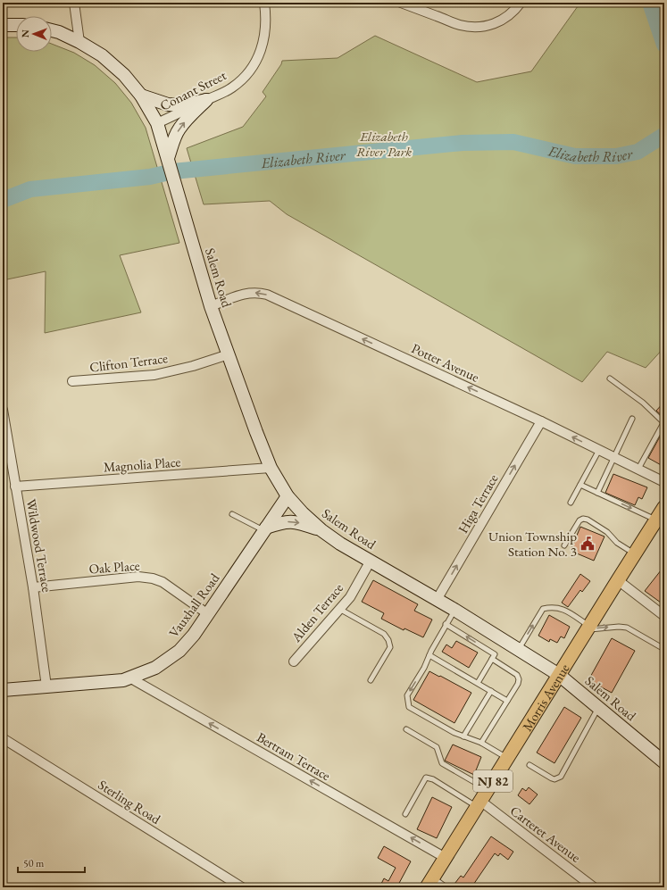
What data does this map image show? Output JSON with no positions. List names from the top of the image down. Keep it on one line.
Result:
{"streets":{"main road":["Morris Avenue","NJ 82"],"street":["Conant Street","Salem Road","Clifton Terrace","Potter Avenue","Magnolia Place","Higa Terrace","Wildwood Terrace","Oak Place","Vauxhall Road","Alden Terrace","Bertram Terrace","Sterling Road","Carteret Avenue"]},"crossings":[["Conant Street","Salem Road"],["Salem Road","Clifton Terrace"],["Salem Road","Potter Avenue"],["Salem Road","Magnolia Place"],["Salem Road","Higa Terrace"],["Salem Road","Vauxhall Road"],["Salem Road","Alden Terrace"],["Salem Road","Morris Avenue"],["Potter Avenue","Higa Terrace"],["Magnolia Place","Wildwood Terrace"],["Wildwood Terrace","Oak Place"],["Wildwood Terrace","Vauxhall Road"],["Oak Place","Vauxhall Road"],["Vauxhall Road","Bertram Terrace"],["Morris Avenue","Bertram Terrace"],["Morris Avenue","Carteret Avenue"]],"one_way":["Potter Avenue","Higa Terrace","Bertram Terrace"],"water":["Elizabeth River"],"parks":["Elizabeth River Park"],"places":{"public building":["Union Township Station No. 3"]},"scale_bar":"50 m","north":"left"}
